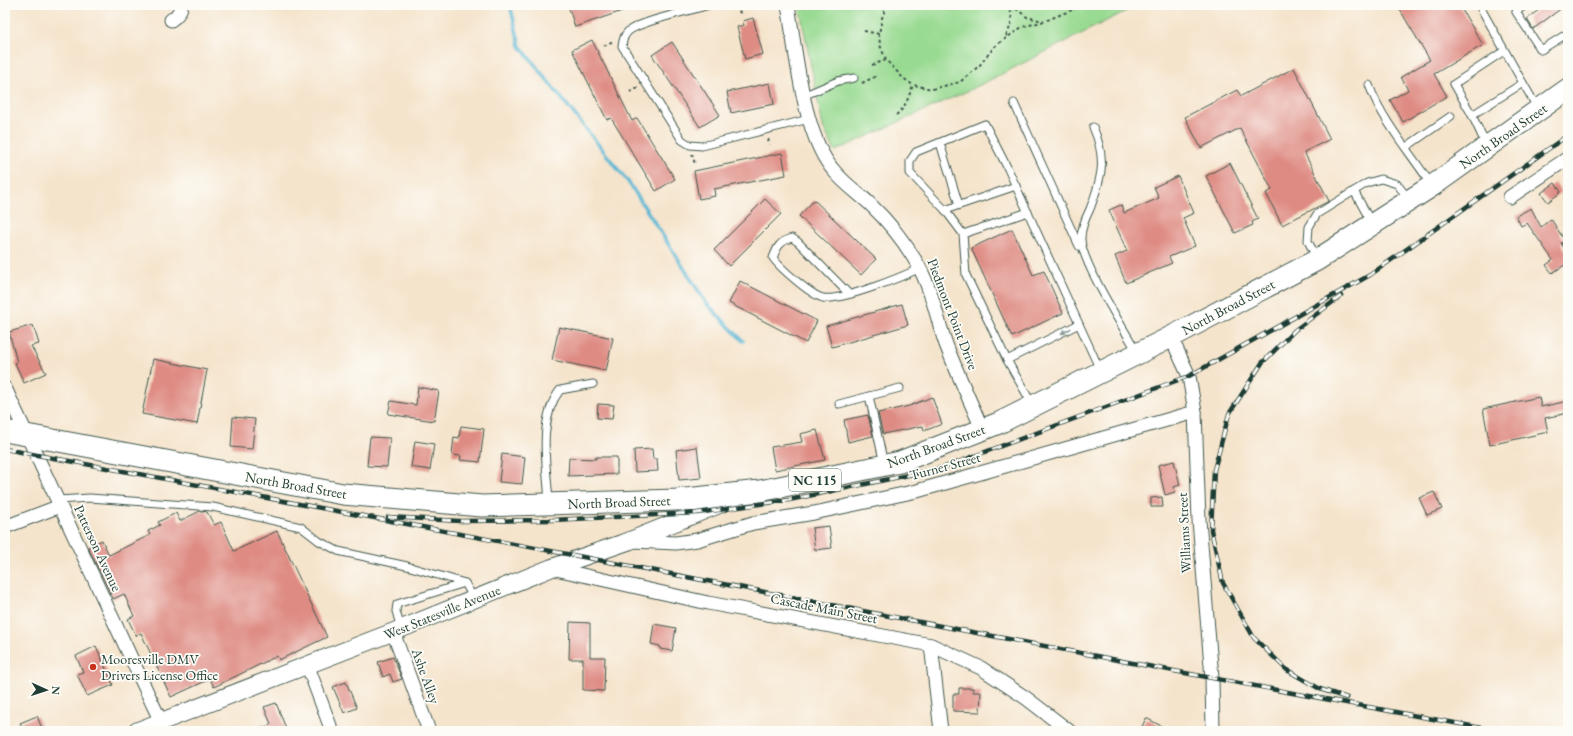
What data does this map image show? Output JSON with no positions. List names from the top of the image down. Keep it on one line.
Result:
{"streets":{"main road":["North Broad Street","NC 115"],"street":["Piedmont Point Drive","Turner Street","Williams Street","Patterson Avenue","Cascade Main Street","West Statesville Avenue","Ashe Alley"]},"crossings":[["North Broad Street","Piedmont Point Drive"],["North Broad Street","Williams Street"],["North Broad Street","Patterson Avenue"],["North Broad Street","West Statesville Avenue"],["Turner Street","Williams Street"],["Turner Street","West Statesville Avenue"],["Patterson Avenue","West Statesville Avenue"],["Cascade Main Street","West Statesville Avenue"],["West Statesville Avenue","Ashe Alley"]],"places":["Mooresville DMV Drivers License Office"],"north":"right"}
